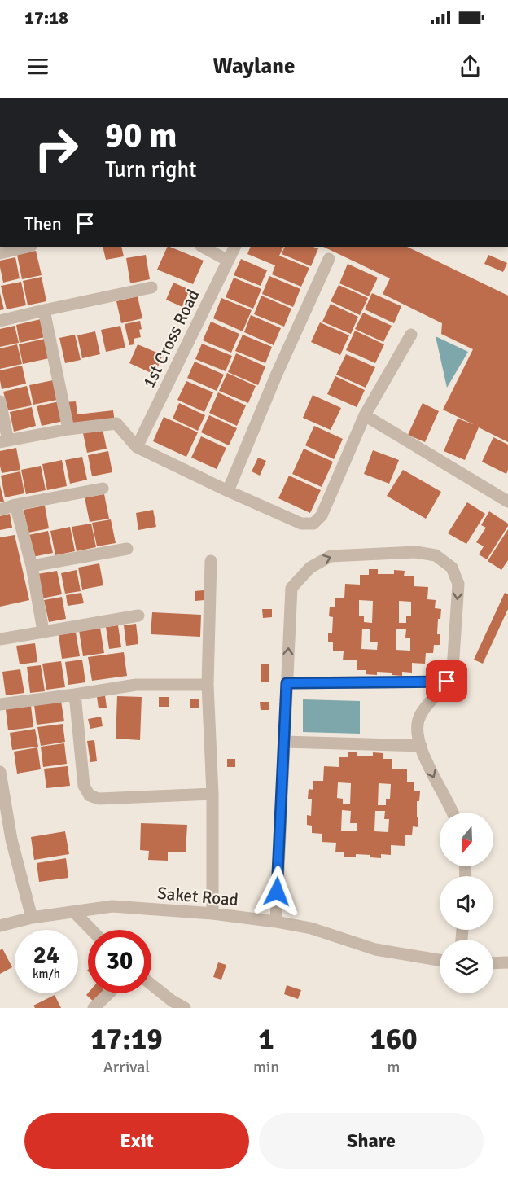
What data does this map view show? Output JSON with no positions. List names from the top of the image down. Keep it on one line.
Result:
{"streets":{"street":["1st Cross Road","Saket Road"]},"north":"bottom","page":{"status":"17:18","header":"Waylane","turn":["90 m","Turn right"],"then":"Then","speed":"24 km/h","limit":"30","eta":["17:19","Arrival","1","min","160","m"],"buttons":["Exit","Share"]}}
